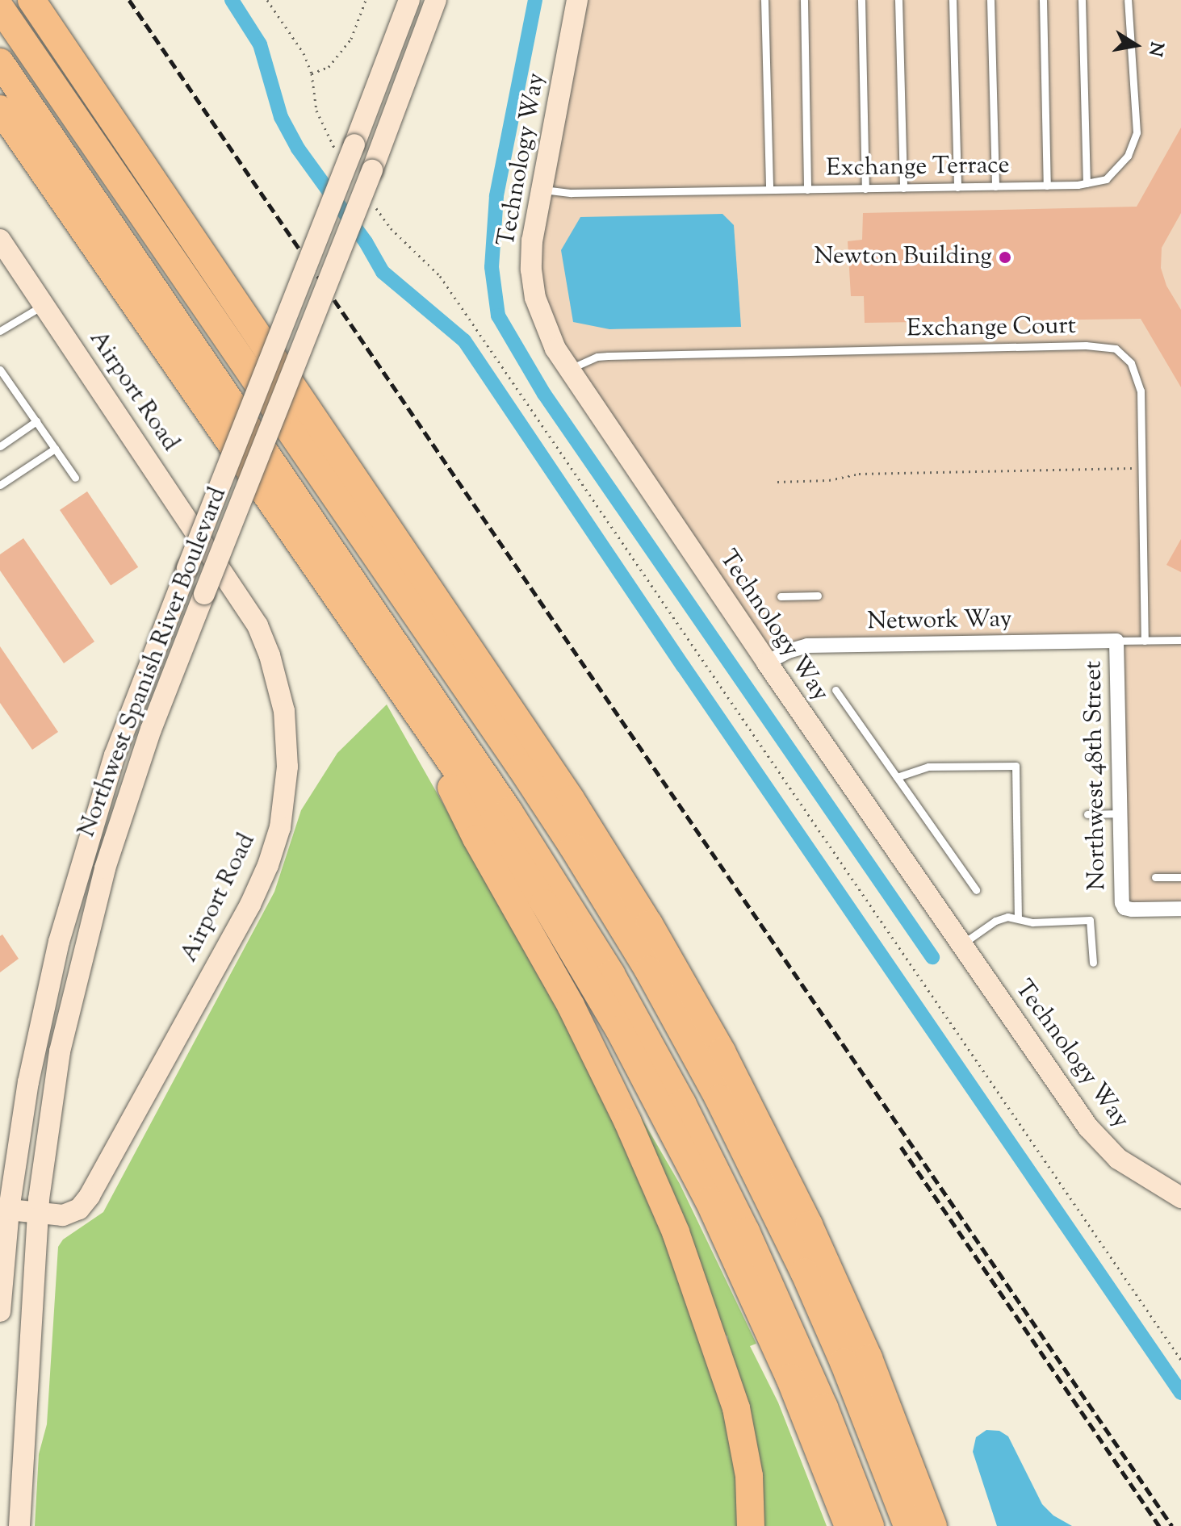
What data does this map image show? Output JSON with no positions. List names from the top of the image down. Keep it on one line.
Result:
{"streets":{"main road":["Technology Way","Airport Road","Northwest Spanish River Boulevard"],"street":["Network Way","Northwest 48th Street"],"lane":["Exchange Terrace","Exchange Court"]},"crossings":[["Technology Way","Exchange Terrace"],["Technology Way","Exchange Court"],["Technology Way","Network Way"],["Airport Road","Northwest Spanish River Boulevard"],["Network Way","Northwest 48th Street"]],"places":["Newton Building"],"north":"right"}
